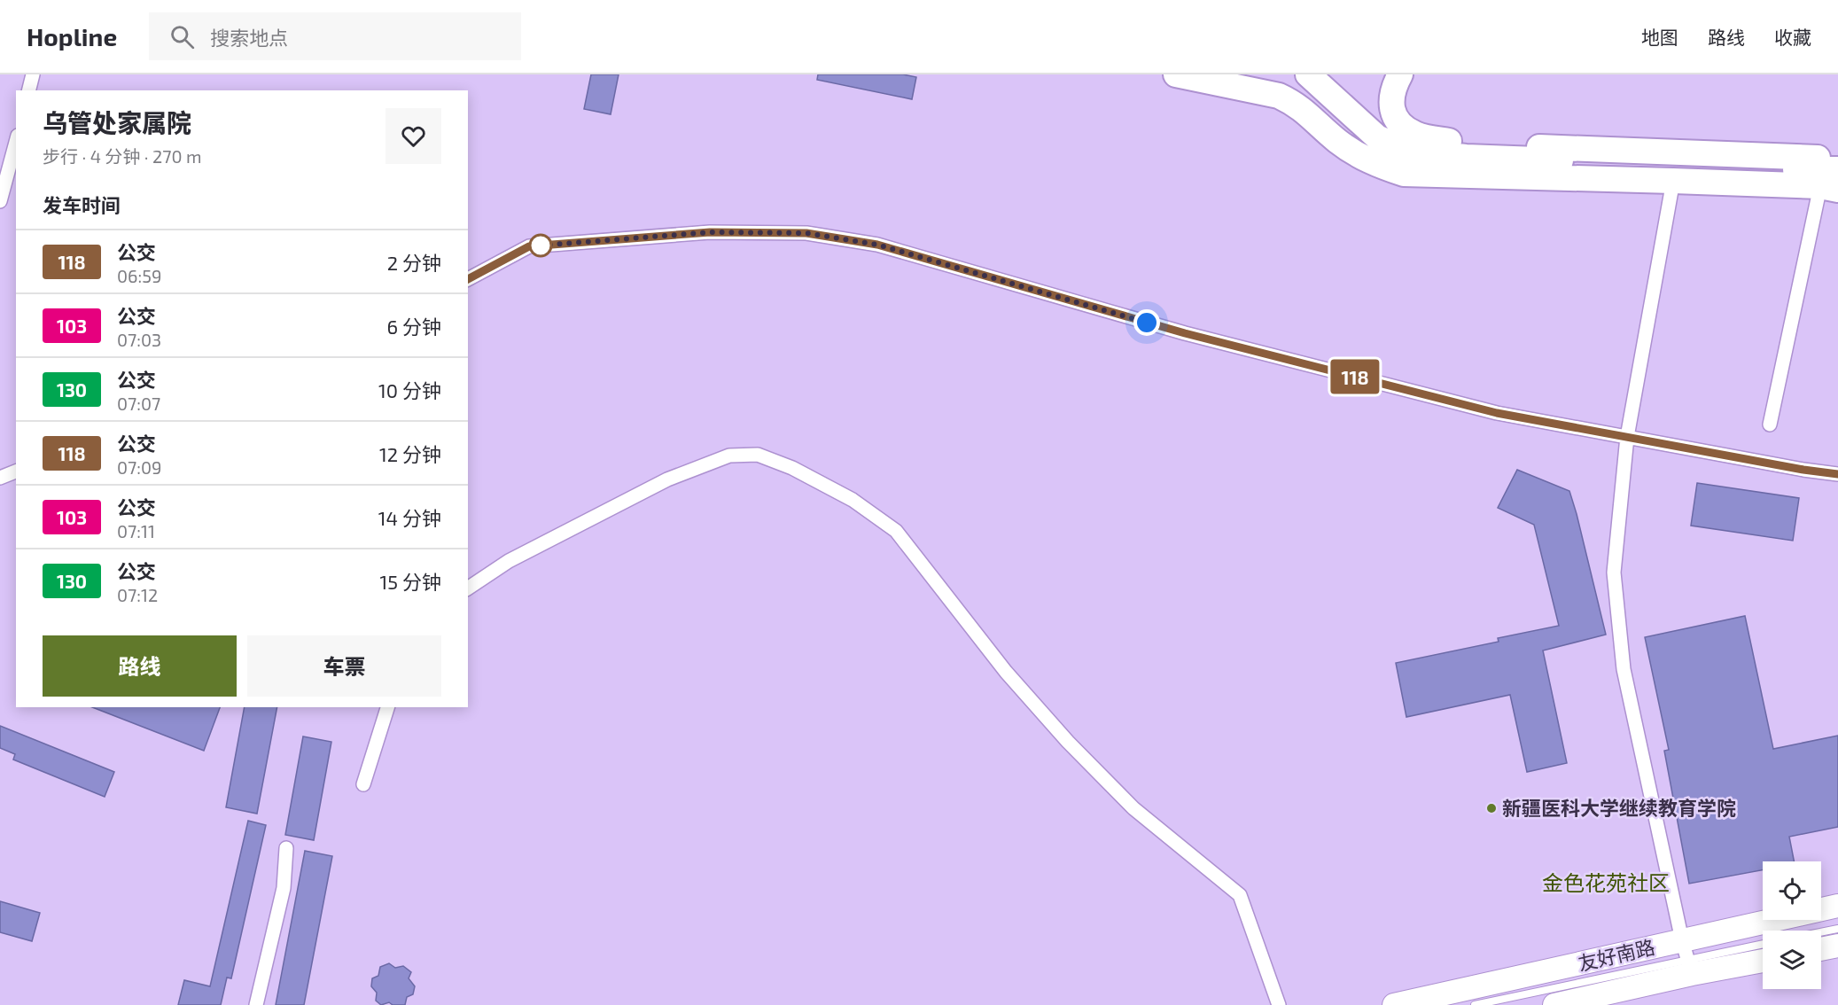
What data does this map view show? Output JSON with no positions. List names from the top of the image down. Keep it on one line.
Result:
{"streets":{"main road":["友好南路"]},"districts":["金色花苑社区"],"places":["新疆医科大学继续教育学院"],"lines":["bus line 118"],"page":{"header":"Hopline","search":"搜索地点","nav":["地图","路线","收藏"],"on_map":"118","heading":[["乌管处家属院","步行 · 4 分钟 · 270 m"],"发车时间"],"list":[{"mark":"118","name":"公交","note":"06:59","value":"2 分钟"},{"mark":"103","name":"公交","note":"07:03","value":"6 分钟"},{"mark":"130","name":"公交","note":"07:07","value":"10 分钟"},{"mark":"118","name":"公交","note":"07:09","value":"12 分钟"},{"mark":"103","name":"公交","note":"07:11","value":"14 分钟"},{"mark":"130","name":"公交","note":"07:12","value":"15 分钟"}],"buttons":["路线","车票"]}}
